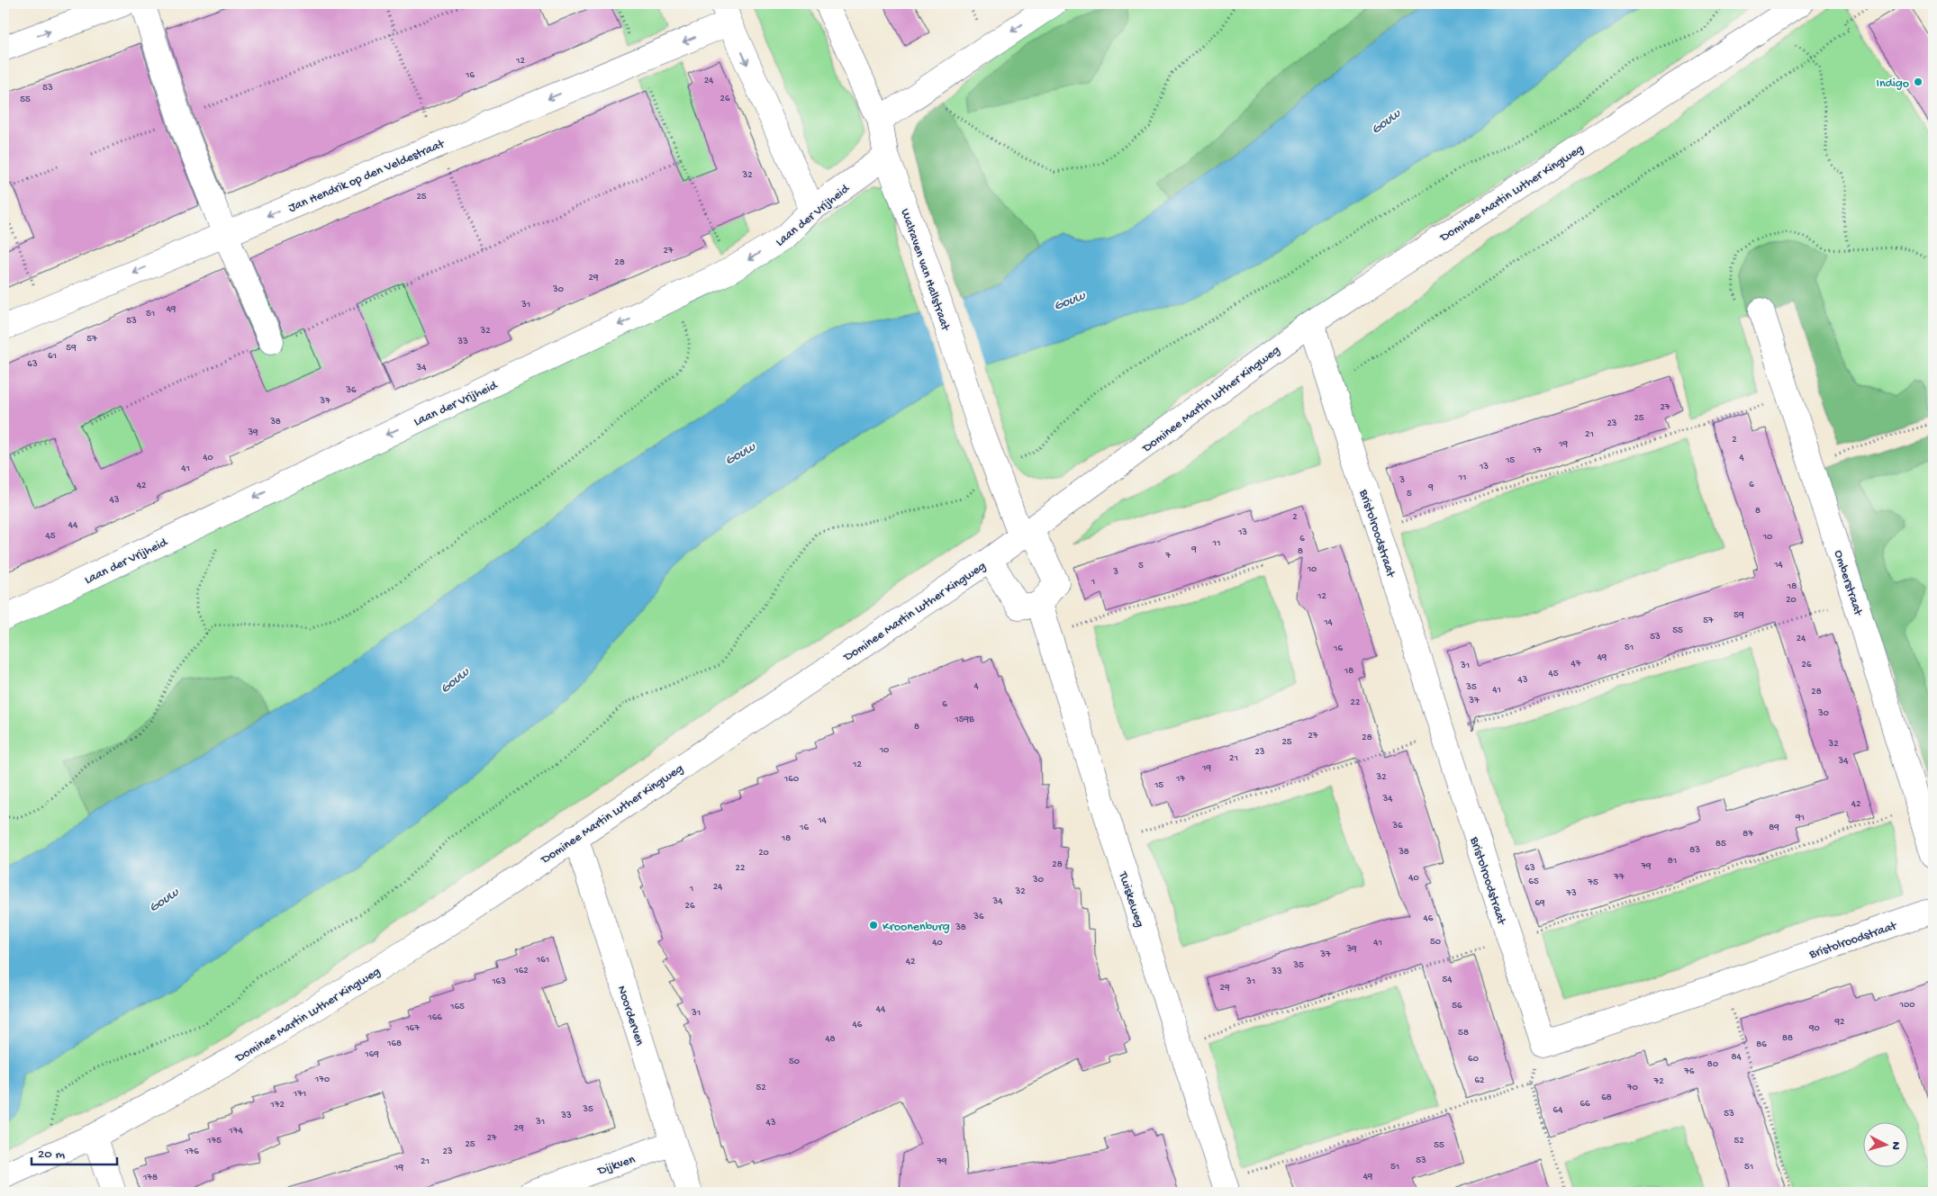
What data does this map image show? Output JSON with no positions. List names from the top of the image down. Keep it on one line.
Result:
{"streets":{"street":["Jan Hendrik op den Veldestraat","Dominee Martin Luther Kingweg","Laan der Vrijheid","Walraven van Hallstraat","Bristolroodstraat","Omberstraat","Twiskeweg","Noorderven","Dijkven"]},"crossings":[["Dominee Martin Luther Kingweg","Walraven van Hallstraat"],["Dominee Martin Luther Kingweg","Bristolroodstraat"],["Dominee Martin Luther Kingweg","Noorderven"],["Laan der Vrijheid","Walraven van Hallstraat"],["Walraven van Hallstraat","Twiskeweg"],["Noorderven","Dijkven"]],"one_way":["Jan Hendrik op den Veldestraat","Laan der Vrijheid"],"water":["Gouw"],"places":["Indigo","Kroonenburg"],"house_numbers":["12","16","24","53","26","55","32","25","27","28","29","30","31","49","51","53","32","57","33","59","61","63","34","36","37","27","25","38","23","39","21","2","19","17","40","4","15","13","41","11","3","6","42","9","5","43","8","2","44","13","45","10","6","11","9","8","7","14","5","10","3","1","18","12","20","59","57","14","55","53","24","51","16","49","47","26","31","18","45","43","4","35","41","28","37","22","6","30","159B","8","27","28","25","32","10","23","21","34","12","19","32","160","17","15","34","42","91","14","36","16","89","87","18","85","83","38","20","81","28","79","22","63","77","40","30","65","75","24","1","32","73","34","69","26","36","46","38","50","40","41","39","37","161","42","35","162","33","54","163","31","29","100","56","165","44","31","166","92","46","167","90","58","88","48","168","86","169","84","60","50","80","76","170","62","72","52","70","171","68","66","172","35","64","53","33","31","43","29","174","27","175","52","25","55","176","23","53","21","79","51","51","19","49","178"],"scale_bar":"20 m","north":"right"}
